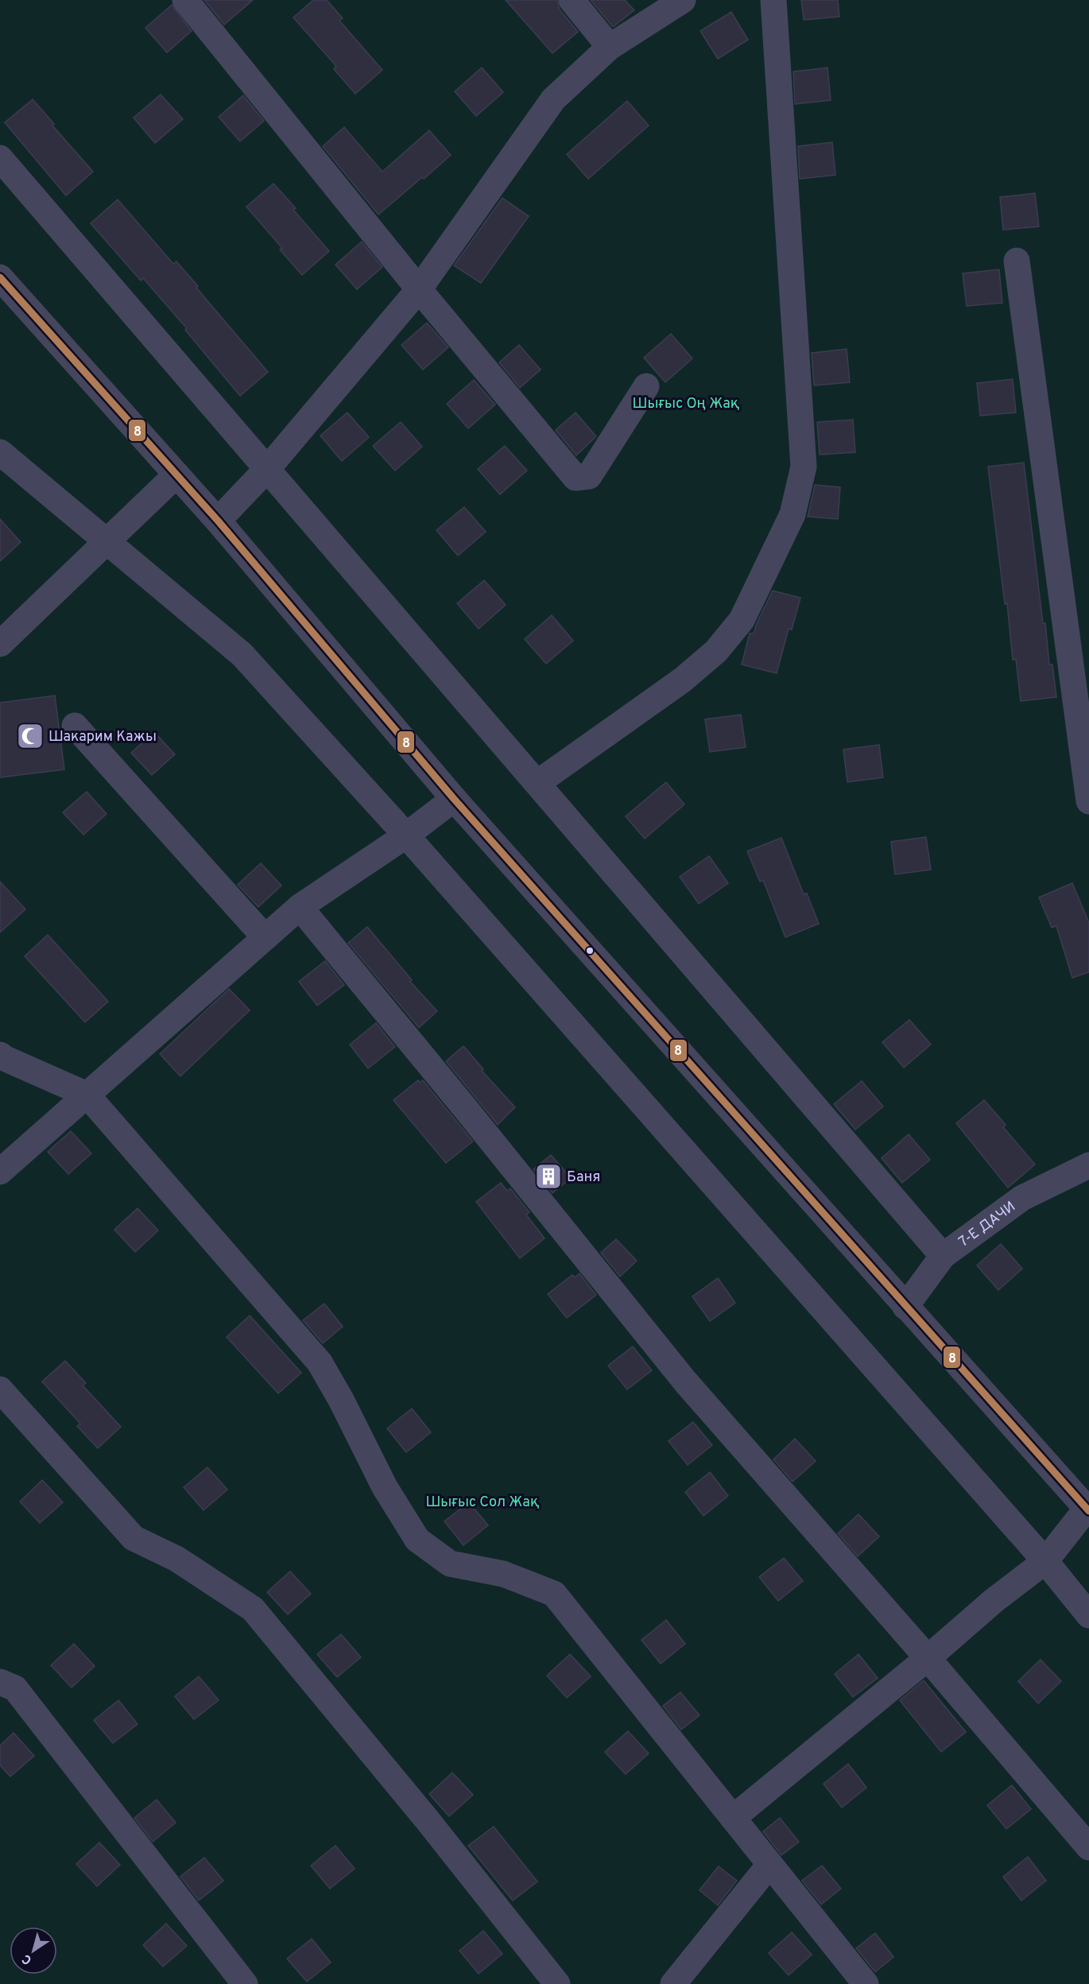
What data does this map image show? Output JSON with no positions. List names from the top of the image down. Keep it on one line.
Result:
{"streets":{"street":["7-Е ДАЧИ"]},"parks":["Шығыс Оң Жақ","Шығыс Сол Жақ"],"places":{"mosque":["Шакарим Кажы"],"building":["Баня"]},"lines":["transit line 8"],"north":"bottom left"}
